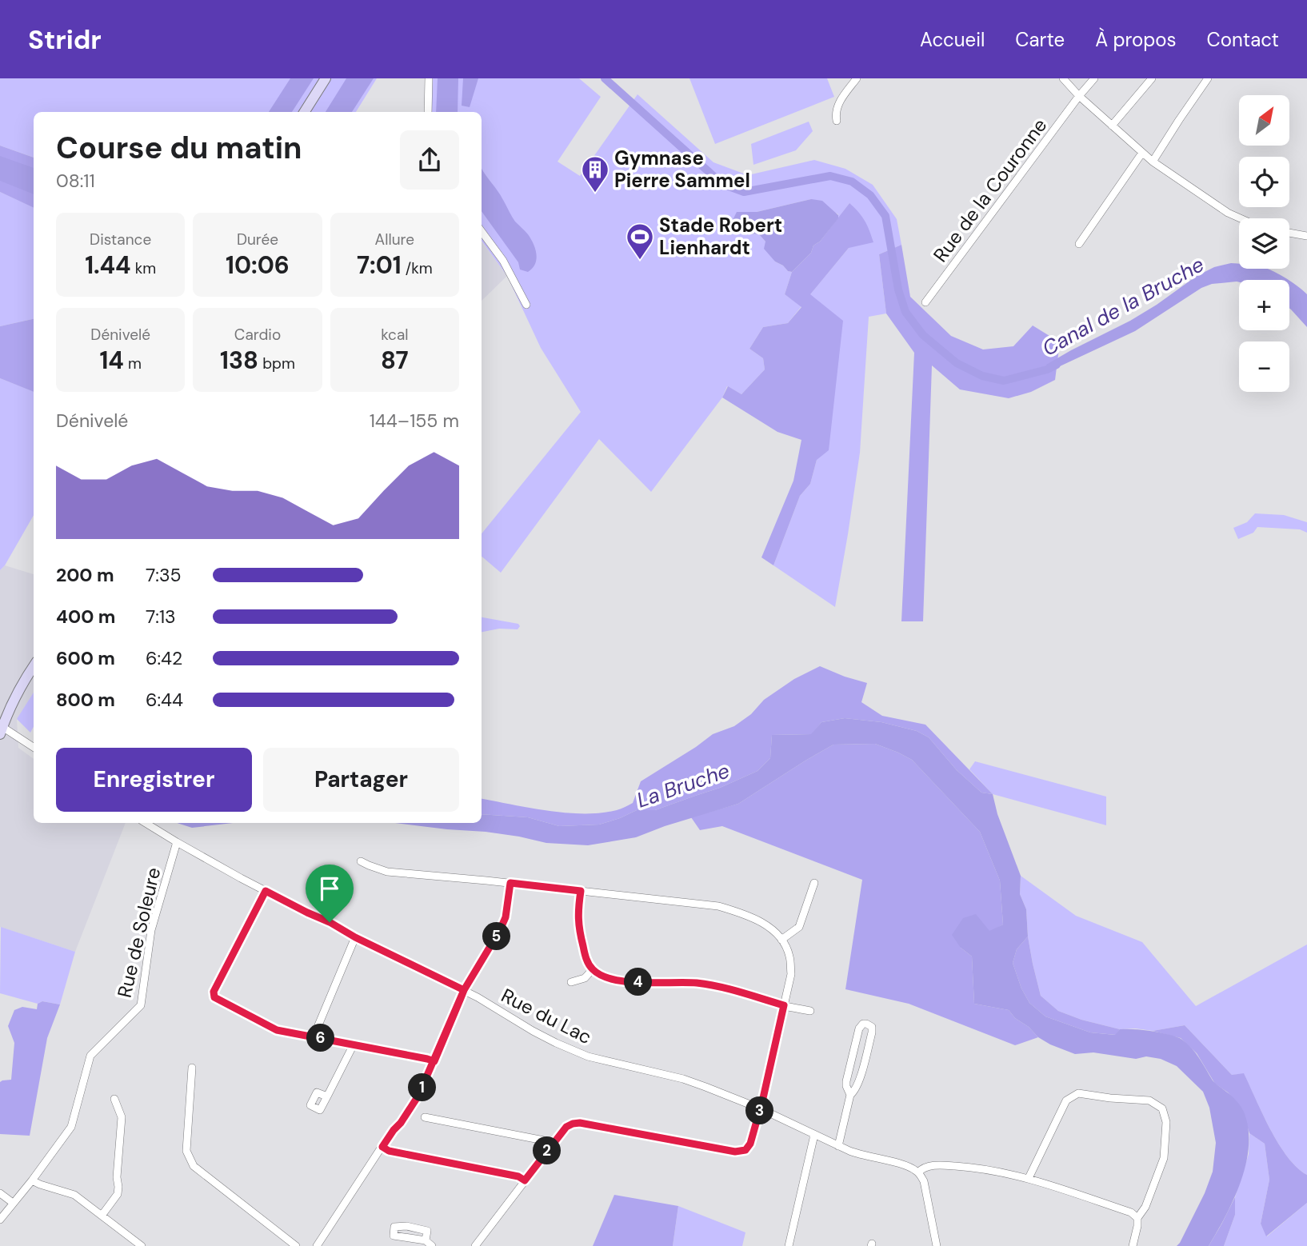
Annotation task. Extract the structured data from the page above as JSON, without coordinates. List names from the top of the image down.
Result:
{
  "streets": {
    "street": ["Rue de la Couronne", "Rue de Soleure", "Rue du Lac"]
  },
  "crossings": [
    ["Rue de Soleure", "Rue du Lac"]
  ],
  "water": ["Canal de la Bruche", "La Bruche"],
  "places": {
    "building": ["Gymnase Pierre Sammel"],
    "sports": ["Stade Robert Lienhardt"]
  },
  "north": "top right",
  "page": {
    "header": "Stridr",
    "nav": [
      "Accueil",
      "Carte",
      "À propos",
      "Contact"
    ],
    "map_buttons": ["+", "−"],
    "heading": ["Course du matin", "08:11"],
    "stats": [
      ["Distance", "1.44 km"],
      ["Durée", "10:06"],
      ["Allure", "7:01 /km"],
      ["Dénivelé", "14 m"],
      ["Cardio", "138 bpm"],
      ["kcal", "87"]
    ],
    "chart": ["Dénivelé", "144–155 m"],
    "list": [
      {
        "name": "200 m",
        "note": "7:35"
      },
      {
        "name": "400 m",
        "note": "7:13"
      },
      {
        "name": "600 m",
        "note": "6:42"
      },
      {
        "name": "800 m",
        "note": "6:44"
      }
    ],
    "buttons": ["Enregistrer", "Partager"],
    "pins": [
      "5",
      "4",
      "6",
      "1",
      "3",
      "2"
    ]
  }
}
